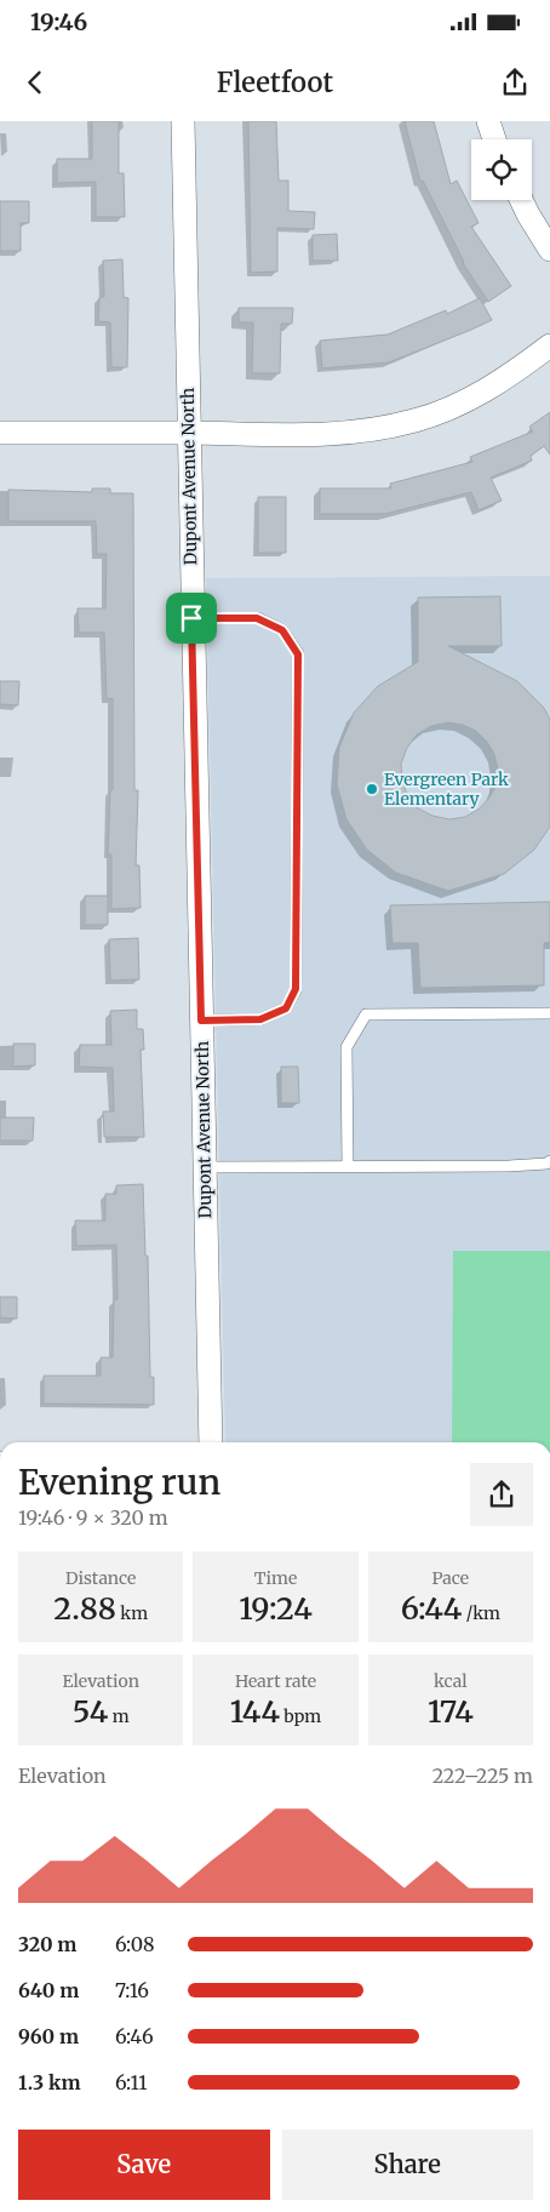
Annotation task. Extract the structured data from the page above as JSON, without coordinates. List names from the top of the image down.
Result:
{
  "streets": {
    "street": ["Dupont Avenue North"]
  },
  "places": ["Evergreen Park Elementary"],
  "page": {
    "status": "19:46",
    "header": "Fleetfoot",
    "heading": ["Evening run", "19:46 · 9 × 320 m"],
    "stats": [
      ["Distance", "2.88 km"],
      ["Time", "19:24"],
      ["Pace", "6:44 /km"],
      ["Elevation", "54 m"],
      ["Heart rate", "144 bpm"],
      ["kcal", "174"]
    ],
    "chart": ["Elevation", "222–225 m"],
    "list": [
      {
        "name": "320 m",
        "note": "6:08"
      },
      {
        "name": "640 m",
        "note": "7:16"
      },
      {
        "name": "960 m",
        "note": "6:46"
      },
      {
        "name": "1.3 km",
        "note": "6:11"
      }
    ],
    "buttons": ["Save", "Share"]
  }
}
